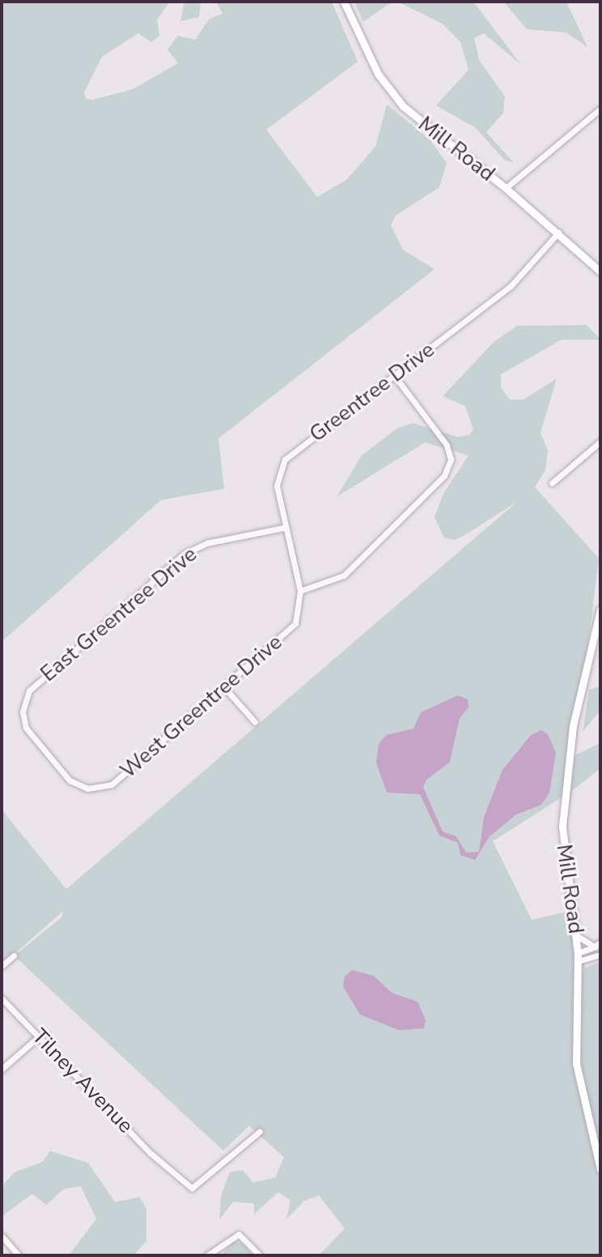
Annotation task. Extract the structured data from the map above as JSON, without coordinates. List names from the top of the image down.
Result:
{
  "streets": {
    "main road": ["Mill Road"],
    "street": [
      "Greentree Drive",
      "East Greentree Drive",
      "West Greentree Drive",
      "Tilney Avenue"
    ]
  },
  "crossings": [
    ["Mill Road", "Greentree Drive"],
    ["Greentree Drive", "East Greentree Drive"],
    ["Greentree Drive", "West Greentree Drive"],
    ["East Greentree Drive", "West Greentree Drive"]
  ]
}
